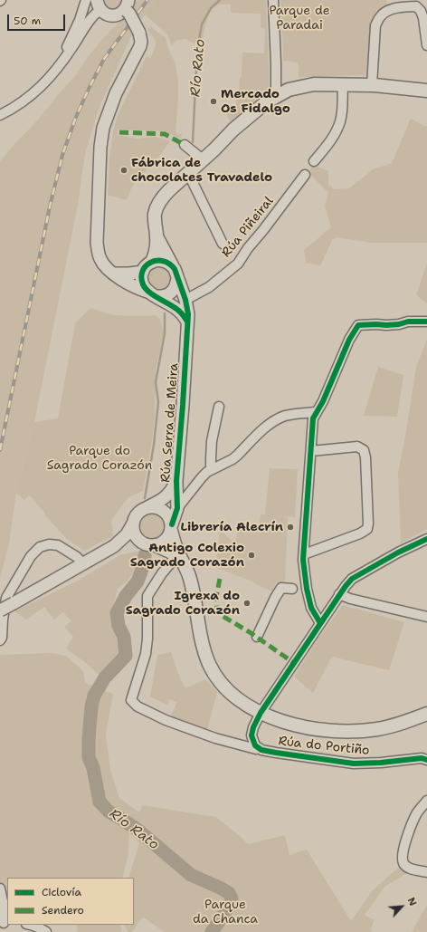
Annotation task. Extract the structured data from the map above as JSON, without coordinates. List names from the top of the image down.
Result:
{
  "streets": {
    "main road": ["Rúa Serra de Meira"],
    "street": ["Rúa Piñeiral", "Rúa do Portiño"]
  },
  "crossings": [
    ["Rúa Piñeiral", "Rúa Serra de Meira"]
  ],
  "water": ["Río Rato"],
  "parks": ["Parque de Paradai", "Parque do Sagrado Corazón", "Parque da Chanca"],
  "places": [
    "Mercado Os Fidalgo",
    "Fábrica de chocolates Travadelo",
    "Librería Alecrín",
    "Antigo Colexio Sagrado Corazón",
    "Igrexa do Sagrado Corazón"
  ],
  "legend": ["Ciclovía", "Sendero"],
  "scale_bar": "50 m",
  "north": "top right"
}
